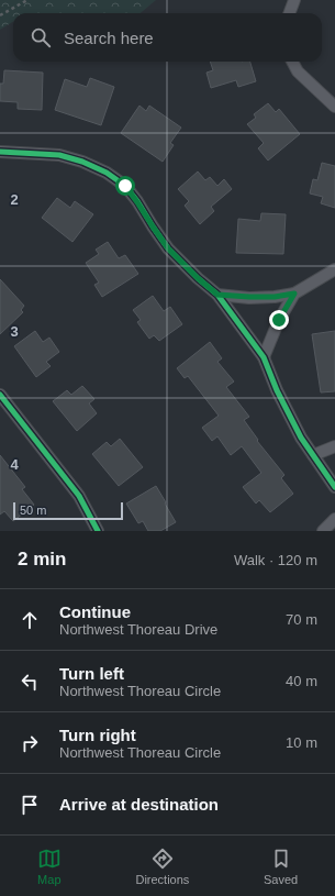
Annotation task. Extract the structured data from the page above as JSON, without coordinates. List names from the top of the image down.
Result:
{
  "scale_bar": "50 m",
  "page": {
    "search": "Search here",
    "scale": "50 m",
    "heading": ["2 min", "Walk · 120 m"],
    "list": [
      ["Continue", "Northwest Thoreau Drive", "70 m"],
      ["Turn left", "Northwest Thoreau Circle", "40 m"],
      ["Turn right", "Northwest Thoreau Circle", "10 m"],
      "Arrive at destination"
    ],
    "nav": ["Map", "Directions", "Saved"]
  },
  "grid": {
    "rows": ["2", "3", "4"]
  }
}
